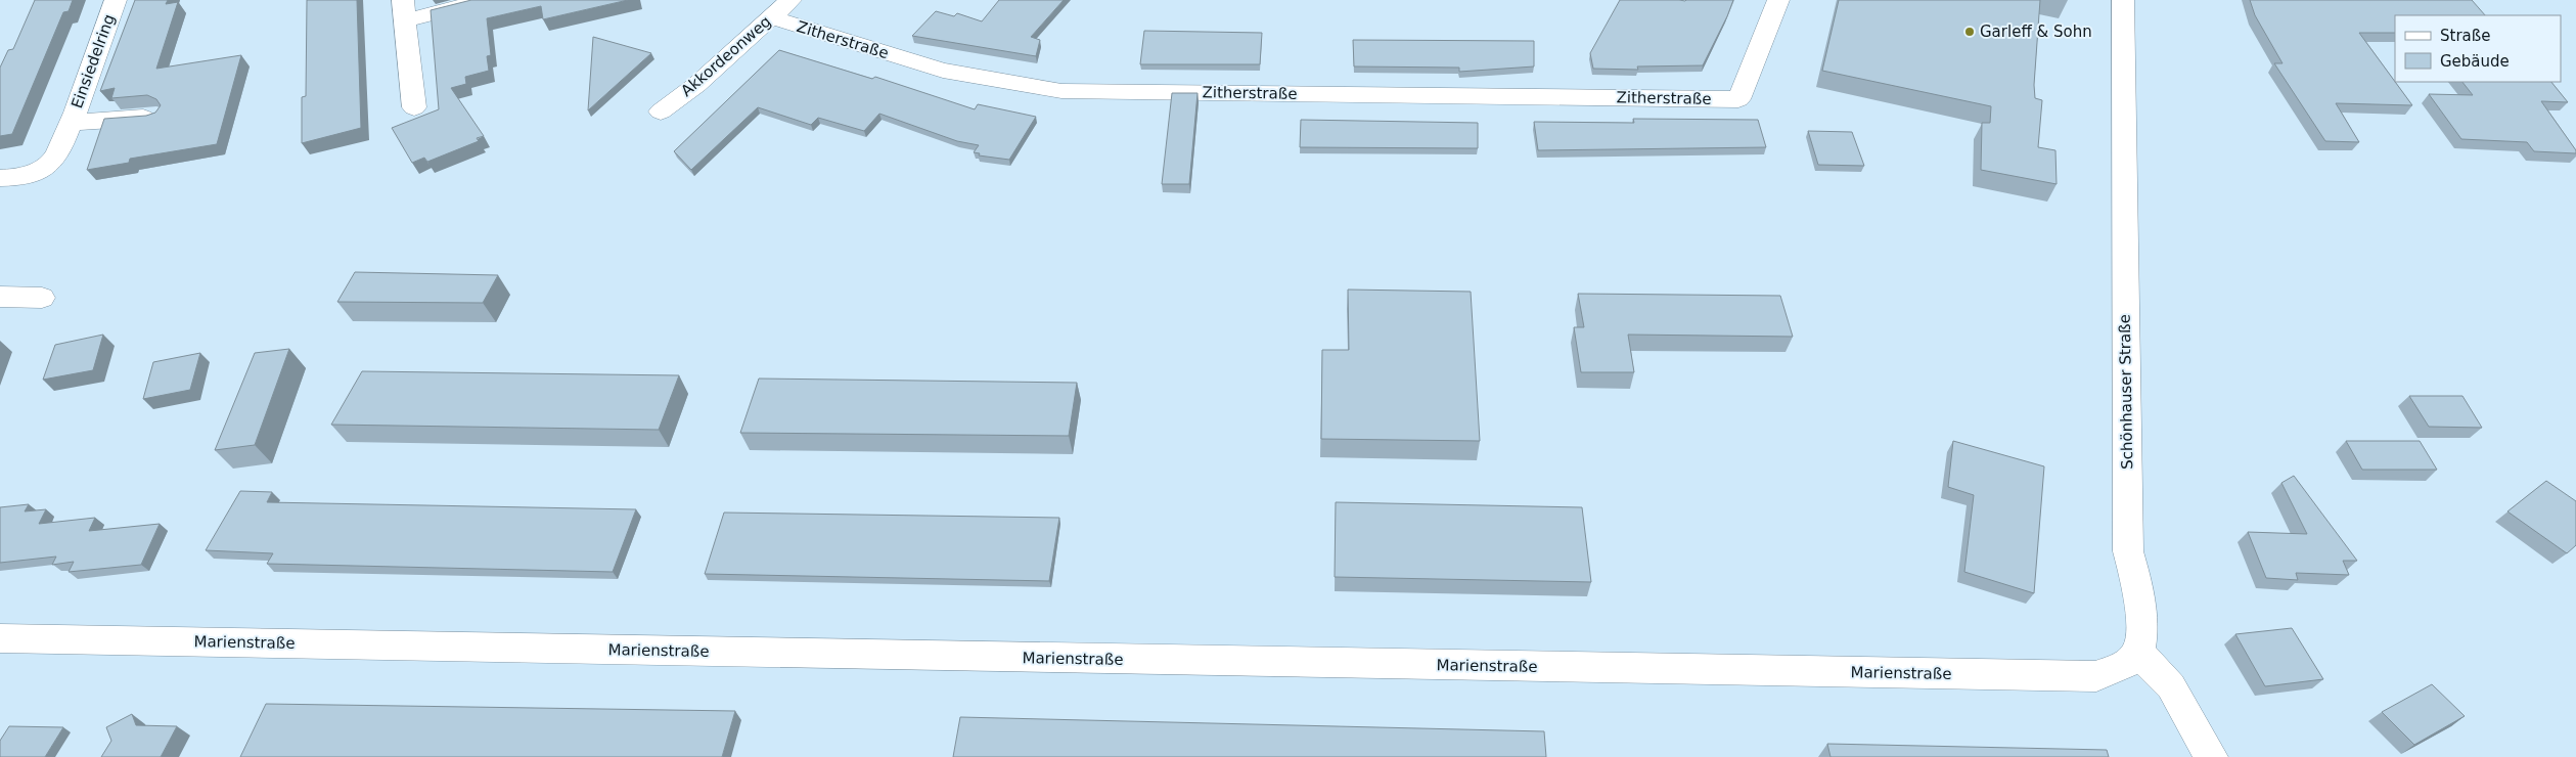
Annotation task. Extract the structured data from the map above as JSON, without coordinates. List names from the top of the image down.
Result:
{
  "streets": {
    "street": [
      "Zitherstraße",
      "Akkordeonweg",
      "Einsiedelring",
      "Schönhauser Straße",
      "Marienstraße"
    ]
  },
  "crossings": [
    ["Zitherstraße", "Akkordeonweg"],
    ["Schönhauser Straße", "Marienstraße"]
  ],
  "places": ["Garleff & Sohn"],
  "legend": ["Straße", "Gebäude"]
}
